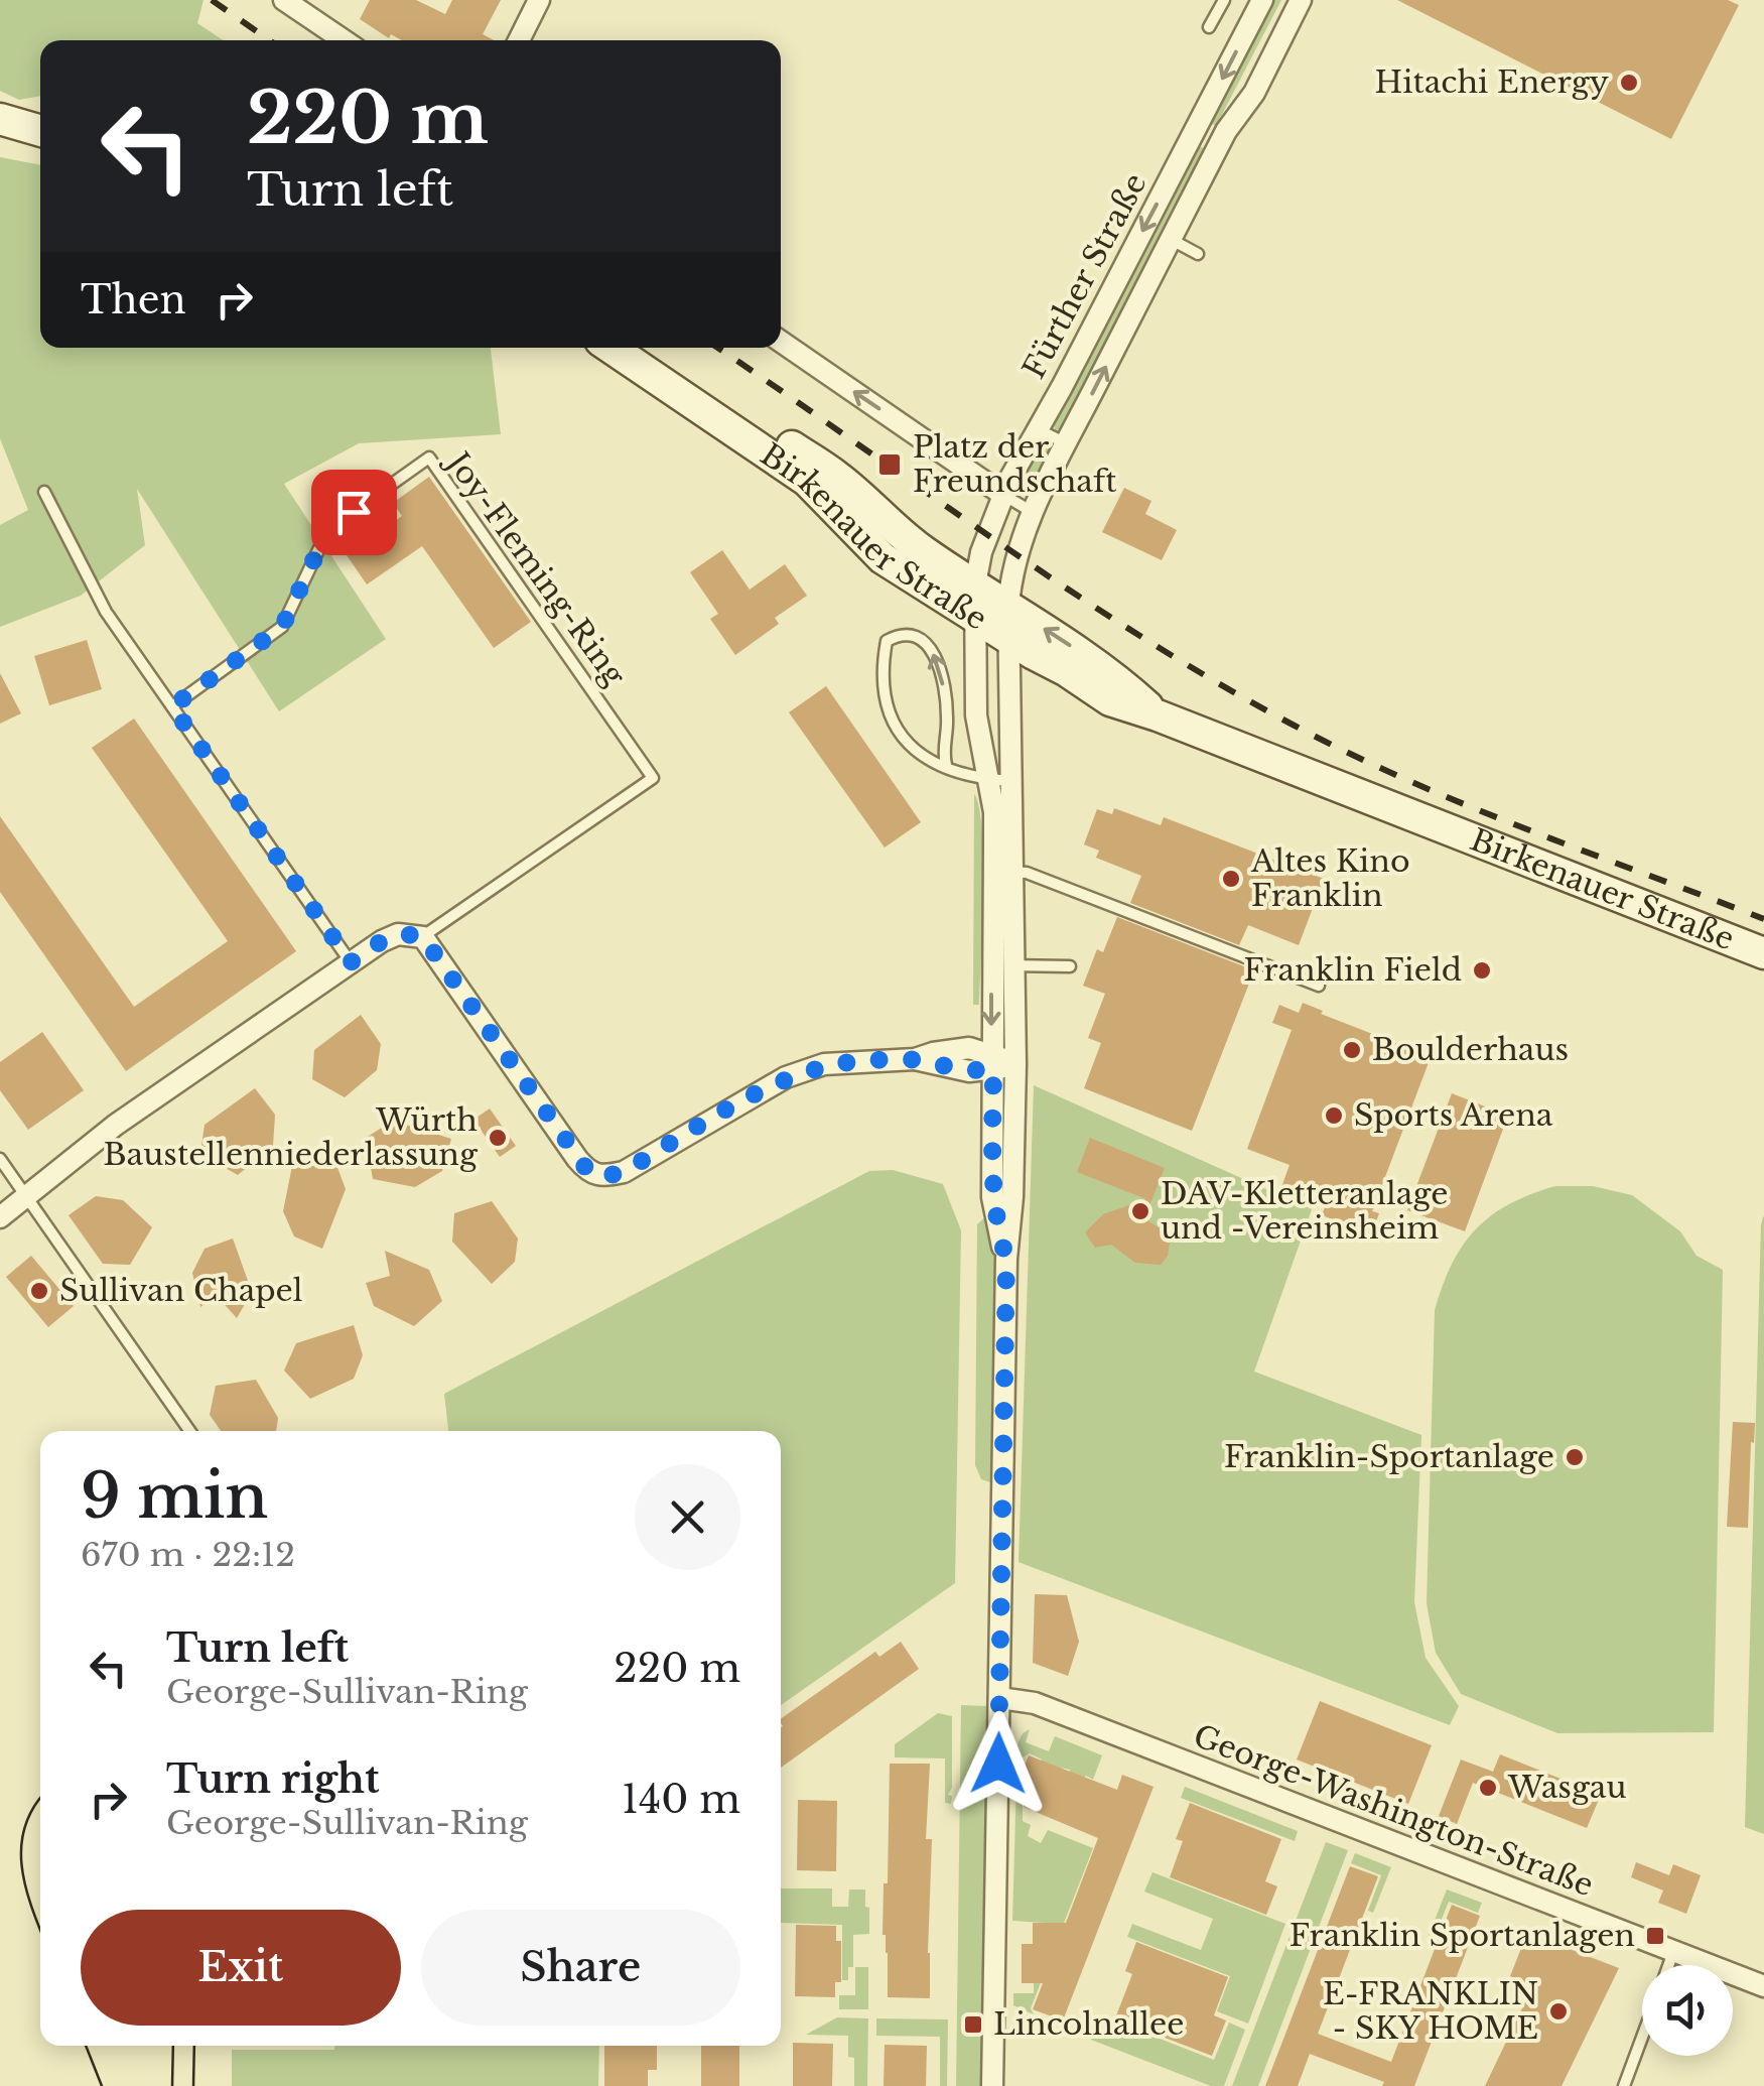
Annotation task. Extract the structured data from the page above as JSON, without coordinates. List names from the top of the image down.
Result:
{
  "streets": {
    "street": ["Fürther Straße", "Birkenauer Straße", "George-Washington-Straße"],
    "lane": ["Joy-Fleming-Ring"]
  },
  "crossings": [
    ["Fürther Straße", "Birkenauer Straße"]
  ],
  "places": {
    "other": [
      "Hitachi Energy",
      "Altes Kino Franklin",
      "Franklin Field",
      "Boulderhaus",
      "Sports Arena",
      "Würth Baustellenniederlassung",
      "DAV-Kletteranlage und -Vereinsheim",
      "Sullivan Chapel",
      "Franklin-Sportanlage",
      "Wasgau",
      "E-FRANKLIN - SKY HOME"
    ],
    "transit": ["Platz der Freundschaft", "Franklin Sportanlagen", "Lincolnallee"]
  },
  "page": {
    "turn": ["220 m", "Turn left"],
    "then": "Then",
    "heading": ["9 min", "670 m · 22:12"],
    "list": [
      {
        "name": "Turn left",
        "note": "George-Sullivan-Ring",
        "value": "220 m"
      },
      {
        "name": "Turn right",
        "note": "George-Sullivan-Ring",
        "value": "140 m"
      }
    ],
    "buttons": ["Exit", "Share"]
  }
}
